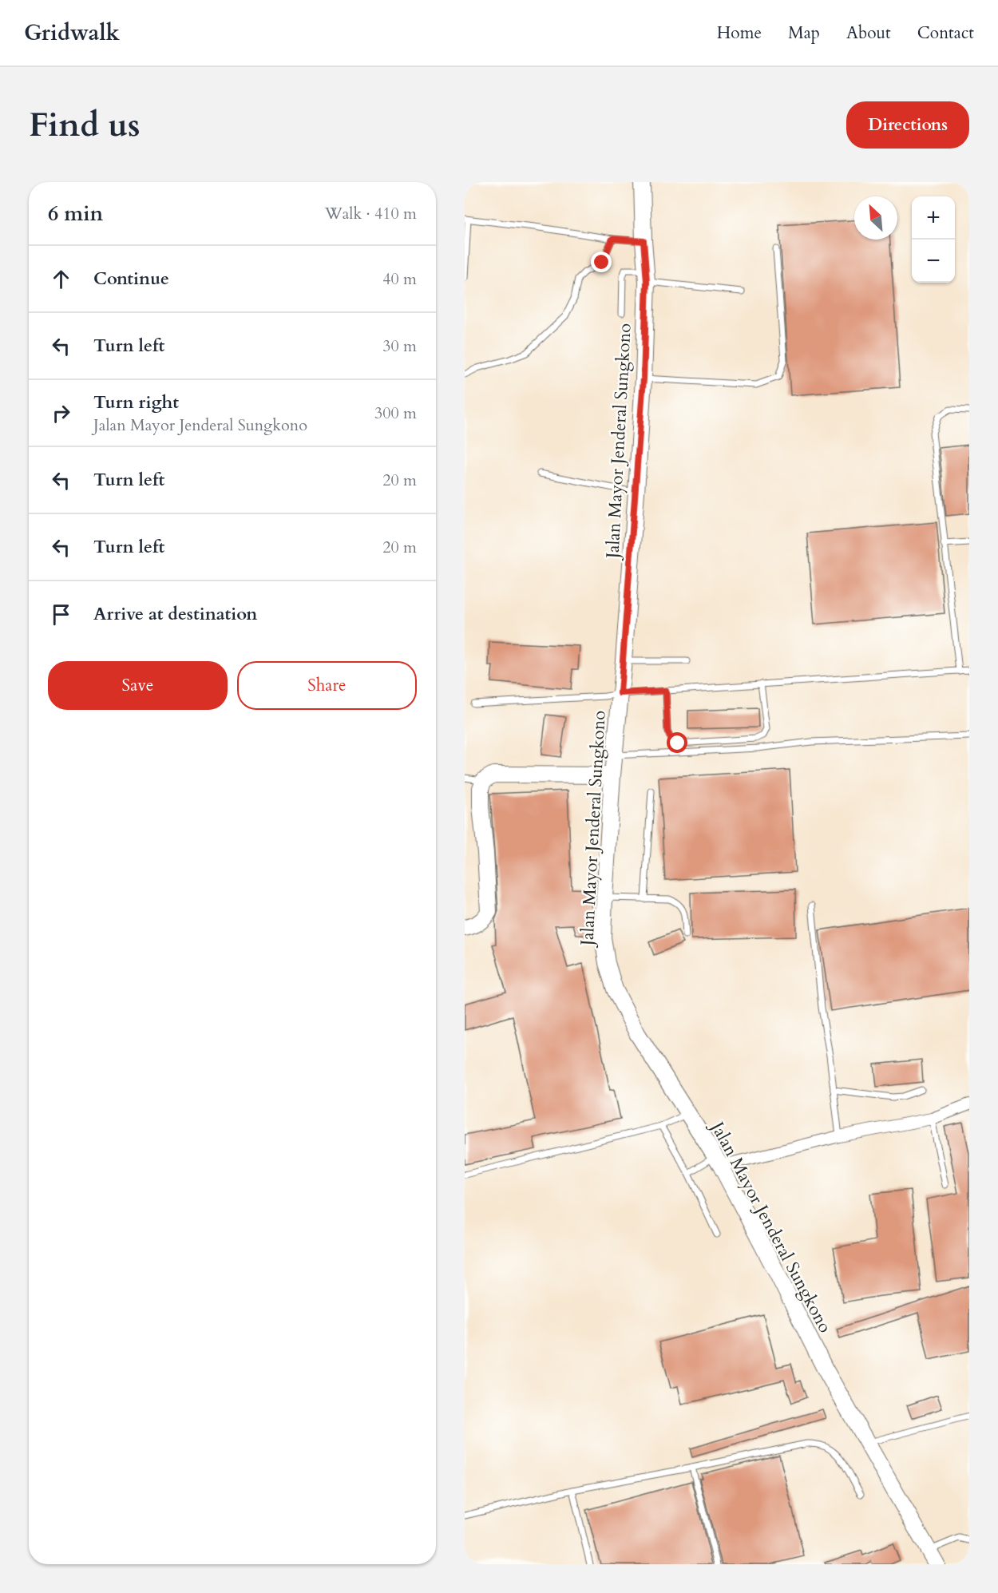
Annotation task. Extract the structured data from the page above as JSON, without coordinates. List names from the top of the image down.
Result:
{
  "streets": {
    "main road": ["Jalan Mayor Jenderal Sungkono"]
  },
  "north": "top left",
  "page": {
    "header": "Gridwalk",
    "nav": [
      "Home",
      "Map",
      "About",
      "Contact"
    ],
    "buttons": [
      "Directions",
      ["Save", "Share"]
    ],
    "title": "Find us",
    "heading": ["6 min", "Walk · 410 m"],
    "map_buttons": ["+", "−"],
    "list": [
      ["Continue", "40 m"],
      ["Turn left", "30 m"],
      ["Turn right", "Jalan Mayor Jenderal Sungkono", "300 m"],
      ["Turn left", "20 m"],
      ["Turn left", "20 m"],
      "Arrive at destination"
    ]
  }
}
